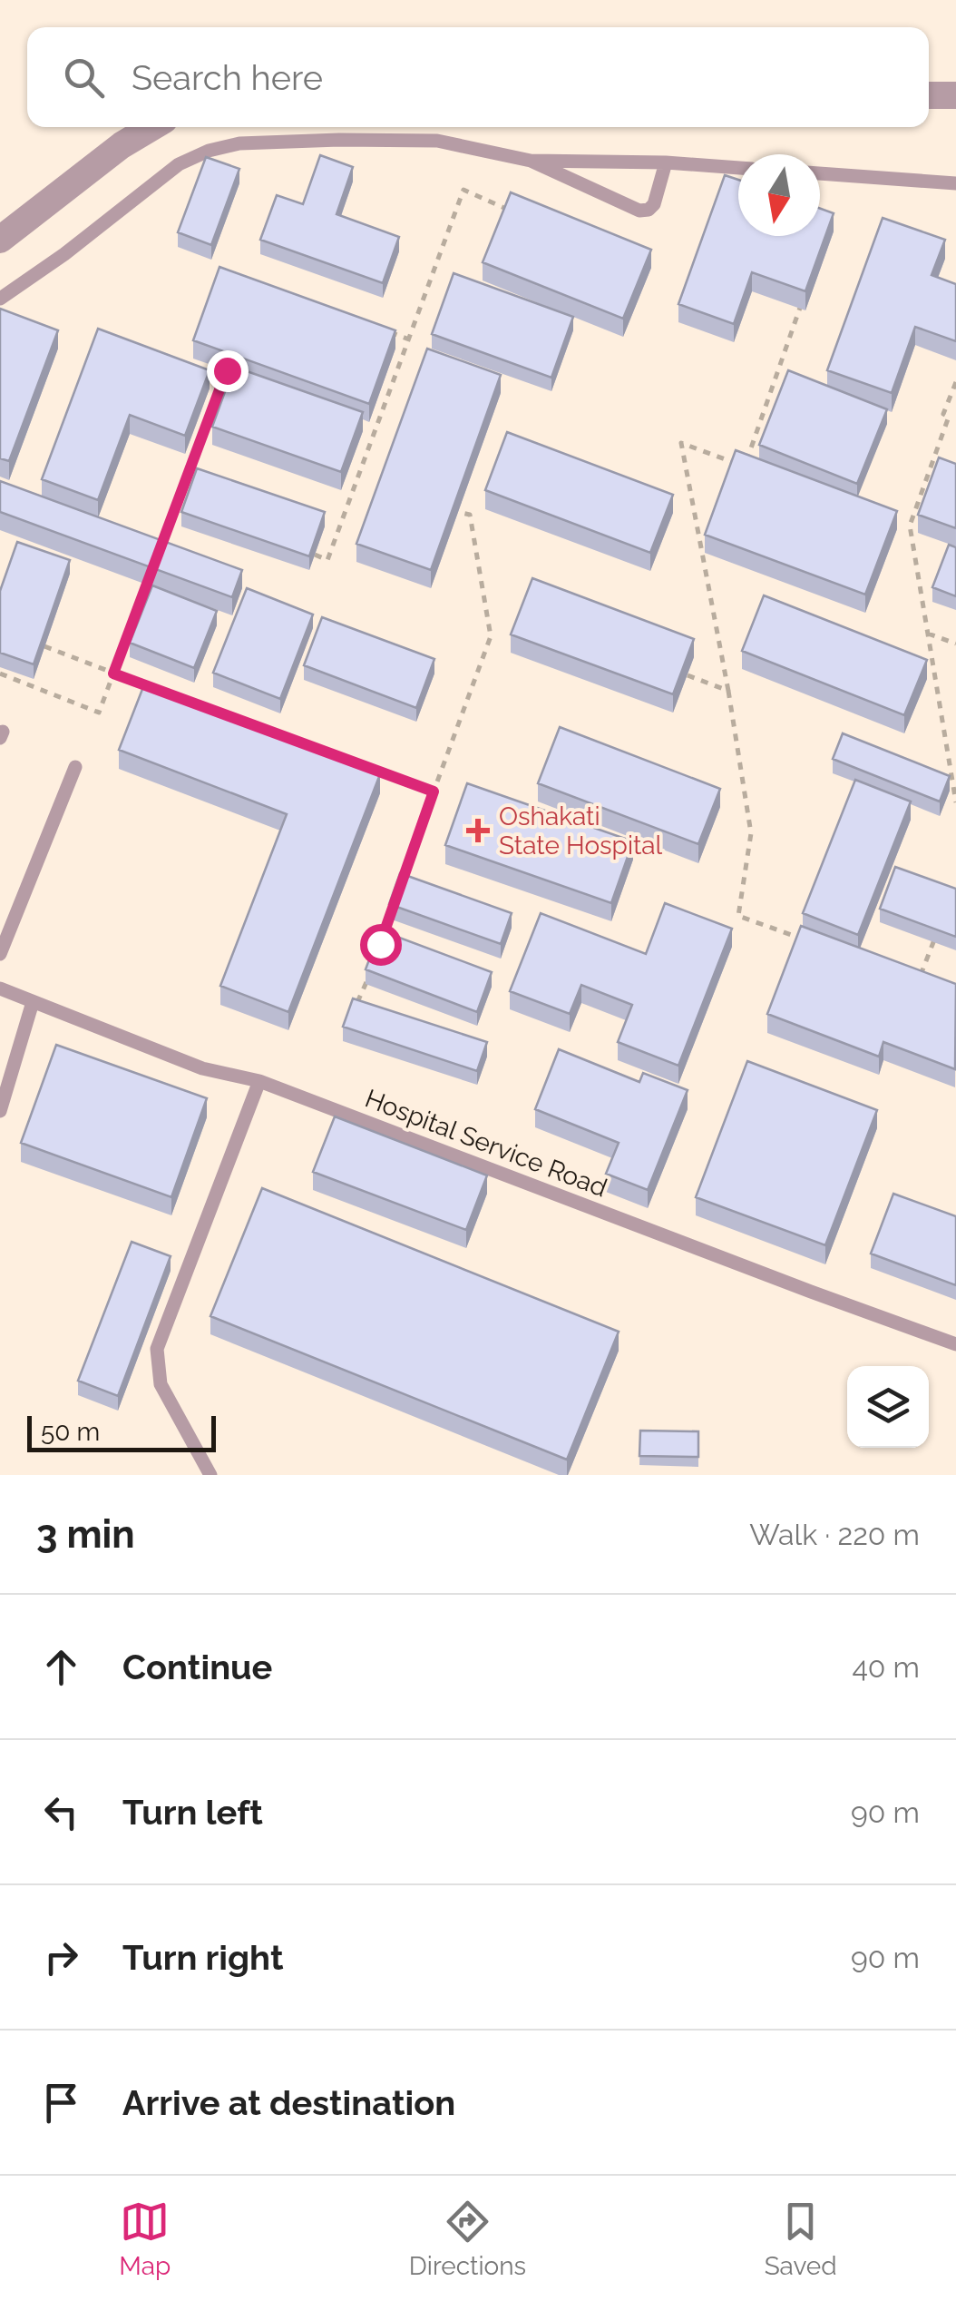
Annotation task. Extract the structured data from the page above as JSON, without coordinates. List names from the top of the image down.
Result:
{
  "streets": {
    "lane": ["Hospital Service Road"]
  },
  "places": {
    "health": ["Oshakati State Hospital"]
  },
  "scale_bar": "50 m",
  "north": "bottom",
  "page": {
    "search": "Search here",
    "scale": "50 m",
    "heading": ["3 min", "Walk · 220 m"],
    "list": [
      ["Continue", "40 m"],
      ["Turn left", "90 m"],
      ["Turn right", "90 m"],
      "Arrive at destination"
    ],
    "nav": ["Map", "Directions", "Saved"]
  }
}
